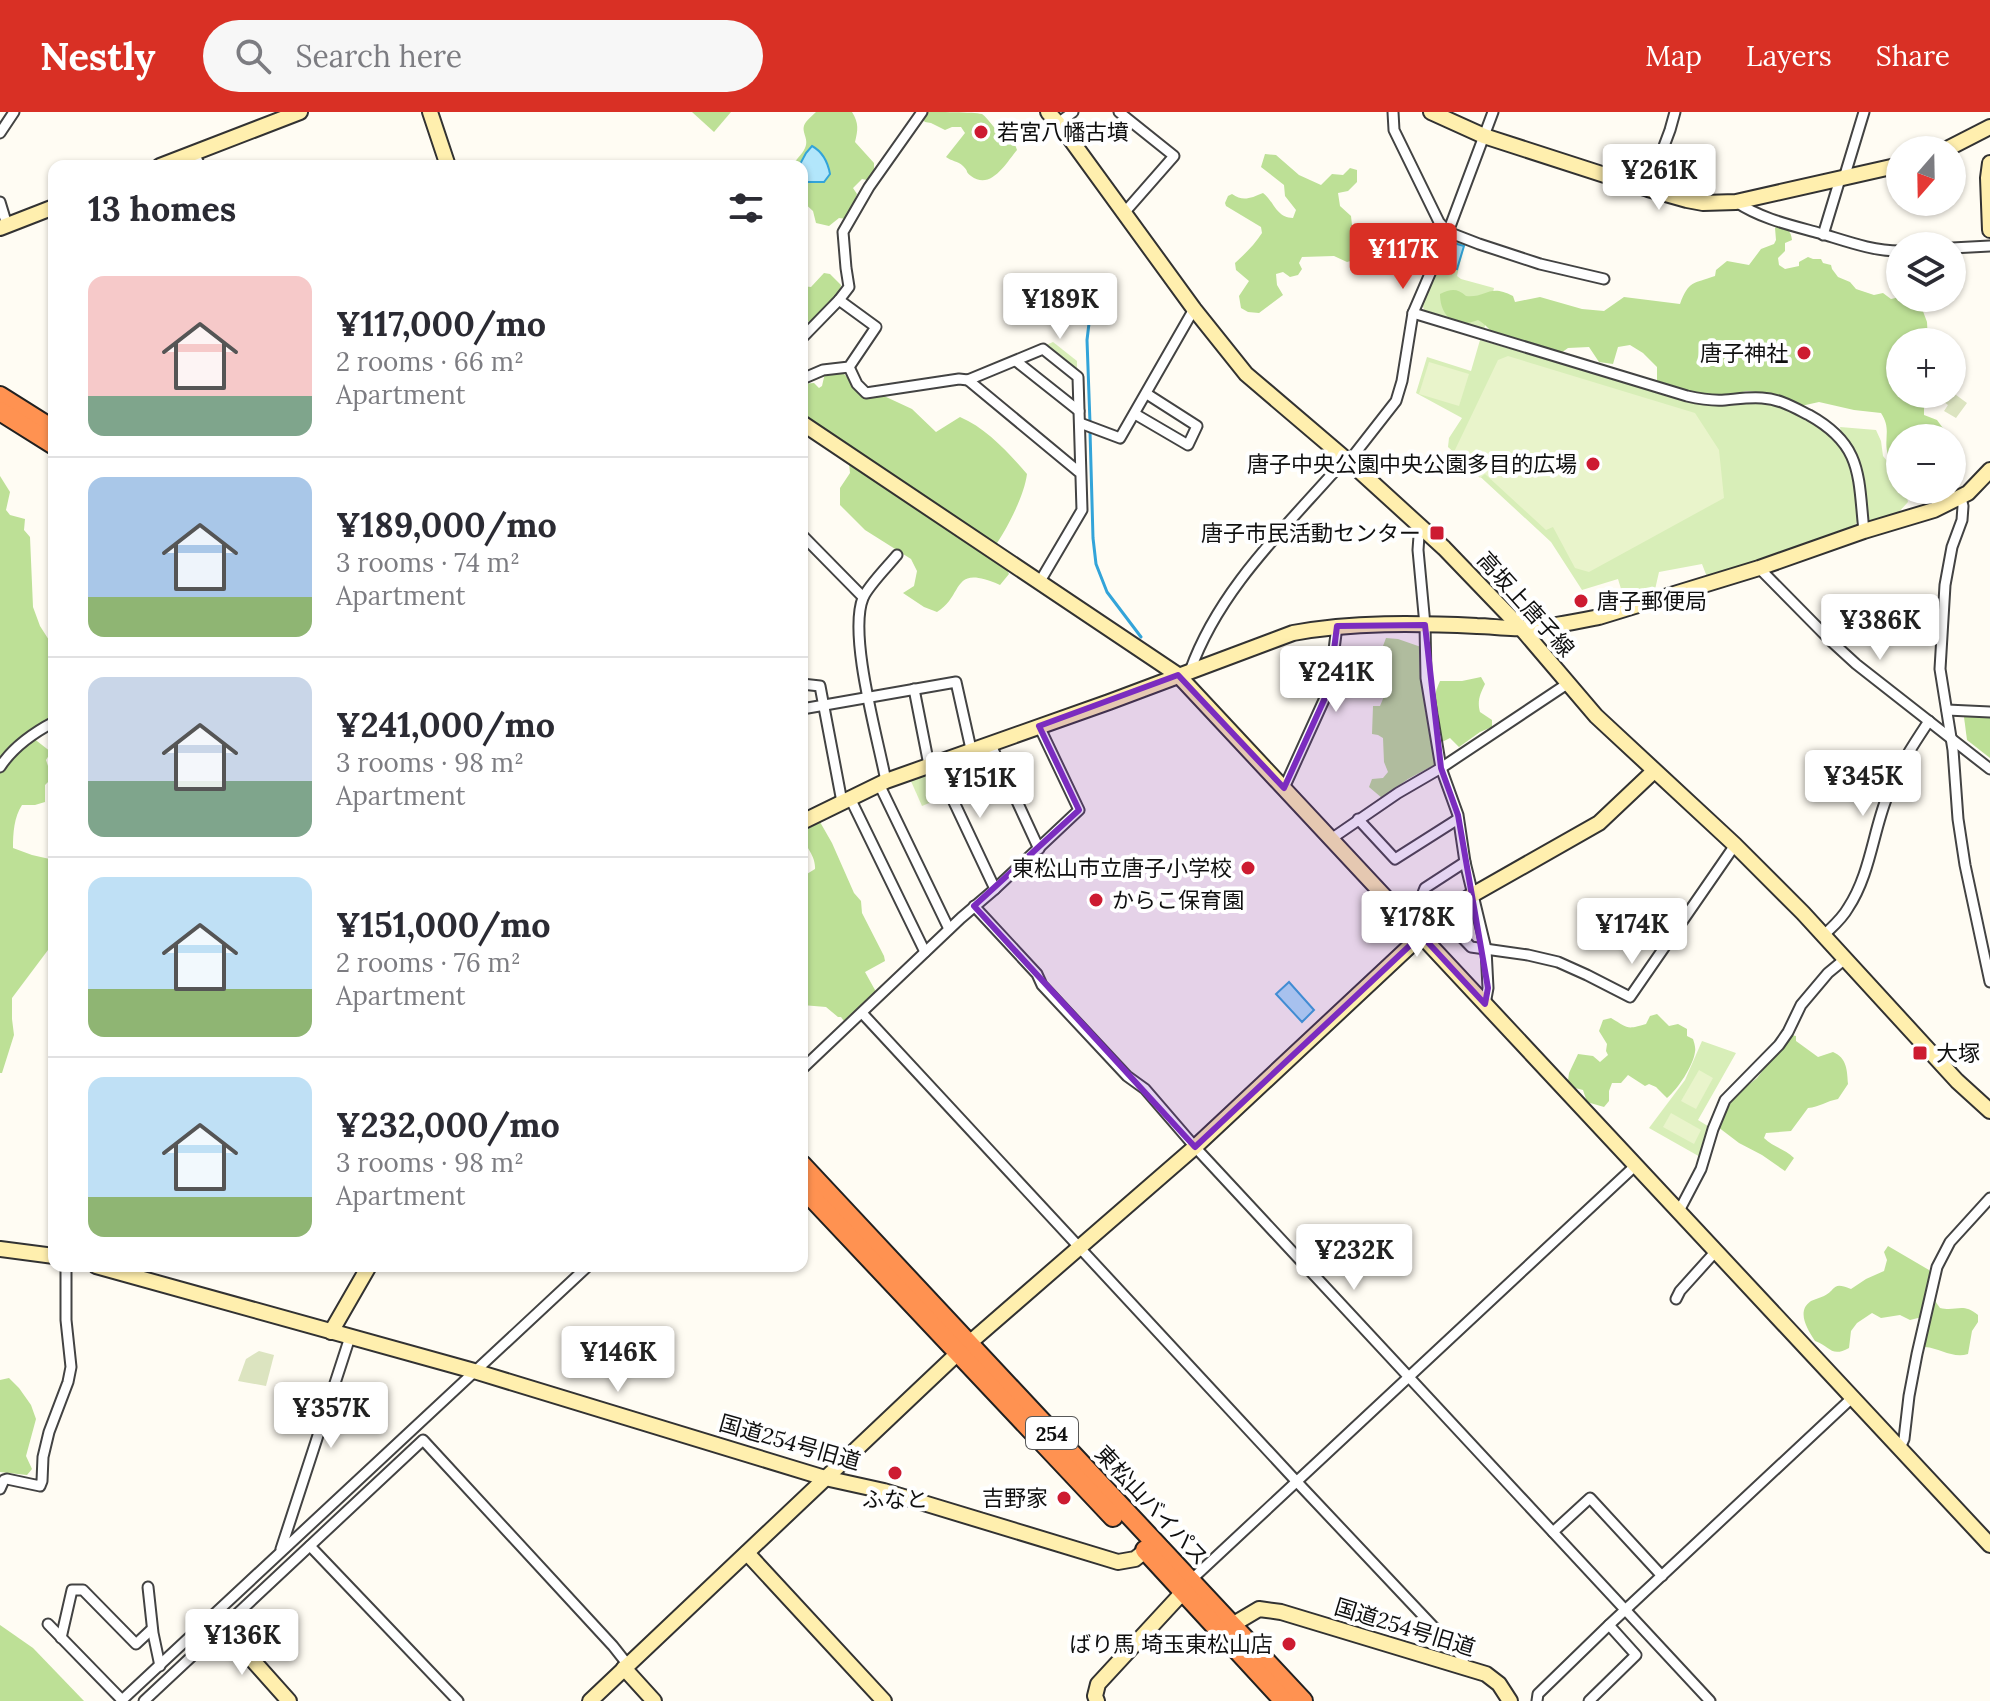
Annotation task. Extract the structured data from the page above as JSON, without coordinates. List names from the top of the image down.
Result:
{
  "streets": {
    "highway": ["254", "東松山バイパス"],
    "street": ["高坂上唐子線", "国道254号旧道"]
  },
  "crossings": [
    ["国道254号旧道", "東松山バイパス"]
  ],
  "places": {
    "other": [
      "若宮八幡古墳",
      "唐子神社",
      "唐子中央公園中央公園多目的広場",
      "唐子郵便局",
      "東松山市立唐子小学校",
      "からこ保育園",
      "ふなと",
      "吉野家",
      "ばり馬 埼玉東松山店"
    ],
    "transit": ["唐子市民活動センター", "大塚"]
  },
  "north": "bottom",
  "page": {
    "header": "Nestly",
    "search": "Search here",
    "nav": ["Map", "Layers", "Share"],
    "map_buttons": ["+", "−"],
    "price": [
      "¥261K",
      "¥117K",
      "¥189K",
      "¥386K",
      "¥241K",
      "¥345K",
      "¥151K",
      "¥178K",
      "¥174K",
      "¥232K",
      "¥146K",
      "¥357K",
      "¥136K"
    ],
    "heading": "13 homes",
    "list": [
      {
        "name": "¥117,000/mo",
        "note": "2 rooms · 66 m² · Apartment"
      },
      {
        "name": "¥189,000/mo",
        "note": "3 rooms · 74 m² · Apartment"
      },
      {
        "name": "¥241,000/mo",
        "note": "3 rooms · 98 m² · Apartment"
      },
      {
        "name": "¥151,000/mo",
        "note": "2 rooms · 76 m² · Apartment"
      },
      {
        "name": "¥232,000/mo",
        "note": "3 rooms · 98 m² · Apartment"
      }
    ]
  }
}
